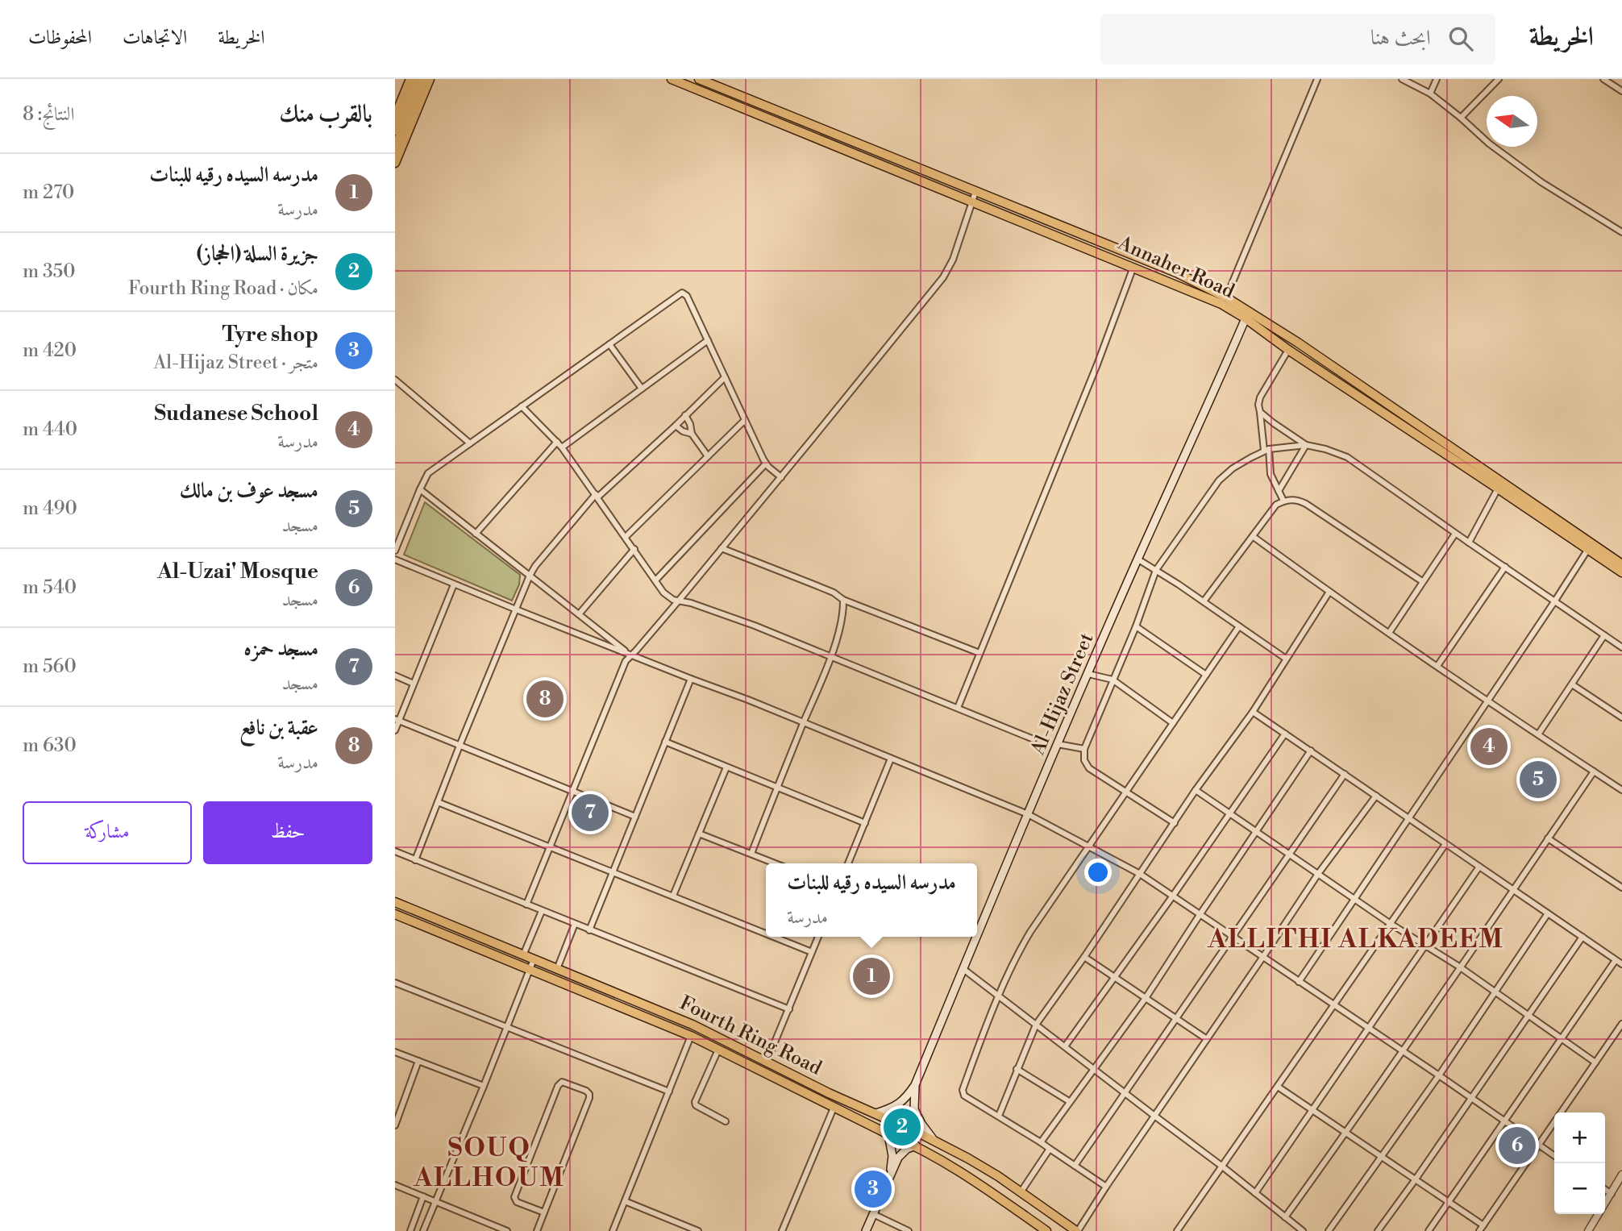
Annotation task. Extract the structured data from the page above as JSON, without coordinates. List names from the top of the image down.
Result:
{
  "streets": {
    "main road": ["Annaher Road", "Al-Hijaz Street", "Fourth Ring Road"]
  },
  "crossings": [
    ["Annaher Road", "Al-Hijaz Street"],
    ["Al-Hijaz Street", "Fourth Ring Road"]
  ],
  "districts": ["ALLITHI ALKADEEM", "SOUQ ALLHOUM"],
  "north": "left",
  "page": {
    "header": "الخريطة",
    "search": "ابحث هنا",
    "nav": ["الخريطة", "الاتجاهات", "المحفوظات"],
    "heading": ["بالقرب منك", "النتائج: 8"],
    "list": [
      {
        "mark": "1",
        "name": "مدرسه السيده رقيه للبنات",
        "note": "مدرسة",
        "value": "270 m"
      },
      {
        "mark": "2",
        "name": "جزيرة السلة (الحجاز)",
        "note": "مكان · Fourth Ring Road",
        "value": "350 m"
      },
      {
        "mark": "3",
        "name": "Tyre shop",
        "note": "متجر · Al-Hijaz Street",
        "value": "420 m"
      },
      {
        "mark": "4",
        "name": "Sudanese School",
        "note": "مدرسة",
        "value": "440 m"
      },
      {
        "mark": "5",
        "name": "مسجد عوف بن مالك",
        "note": "مسجد",
        "value": "490 m"
      },
      {
        "mark": "6",
        "name": "Al-Uzai' Mosque",
        "note": "مسجد",
        "value": "540 m"
      },
      {
        "mark": "7",
        "name": "مسجد حمزه",
        "note": "مسجد",
        "value": "560 m"
      },
      {
        "mark": "8",
        "name": "عقبة بن نافع",
        "note": "مدرسة",
        "value": "630 m"
      }
    ],
    "pins": [
      "8",
      "4",
      "5",
      "7",
      "1",
      "2",
      "6",
      "3"
    ],
    "buttons": ["حفظ", "مشاركة"],
    "popup": ["مدرسه السيده رقيه للبنات", "مدرسة"],
    "map_buttons": ["+", "−"]
  }
}
